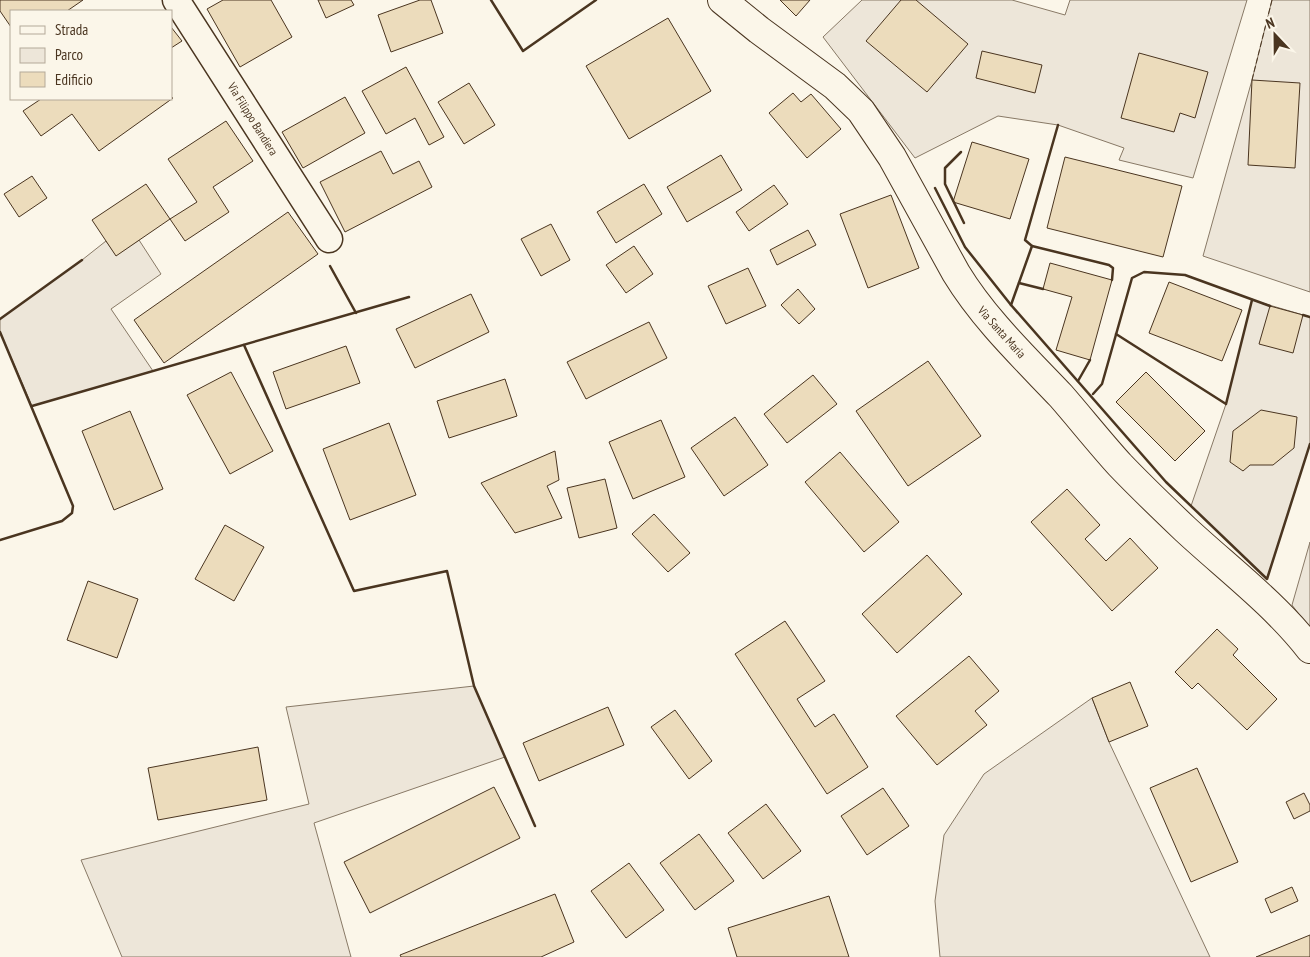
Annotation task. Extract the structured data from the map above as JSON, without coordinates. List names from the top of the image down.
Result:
{
  "streets": {
    "street": ["Via Filippo Bandiera", "Via Santa Maria"]
  },
  "legend": ["Strada", "Parco", "Edificio"],
  "north": "top"
}
